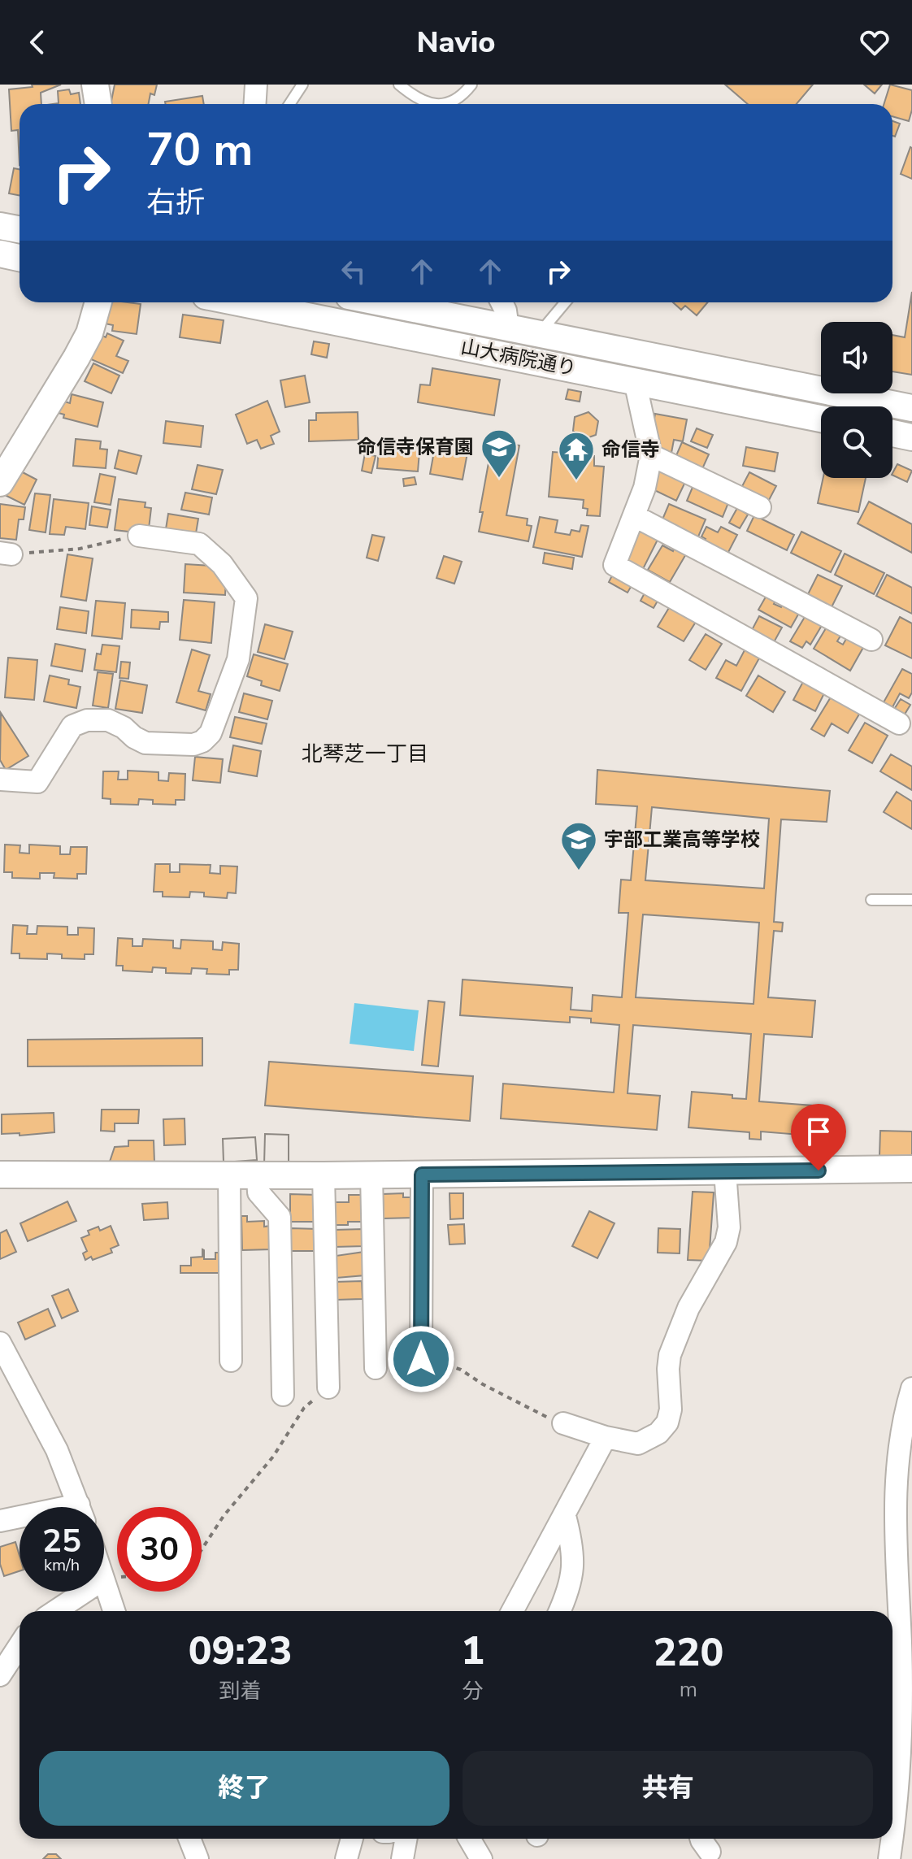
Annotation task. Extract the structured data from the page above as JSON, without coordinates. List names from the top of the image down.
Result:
{
  "streets": {
    "street": ["山大病院通り"]
  },
  "districts": ["北琴芝一丁目"],
  "places": {
    "school or university": ["命信寺保育園", "宇部工業高等学校"],
    "temple": ["命信寺"]
  },
  "page": {
    "header": "Navio",
    "turn": ["70 m", "右折"],
    "speed": "25 km/h",
    "limit": "30",
    "eta": [
      "09:23",
      "到着",
      "1",
      "分",
      "220",
      "m"
    ],
    "buttons": ["終了", "共有"]
  }
}
